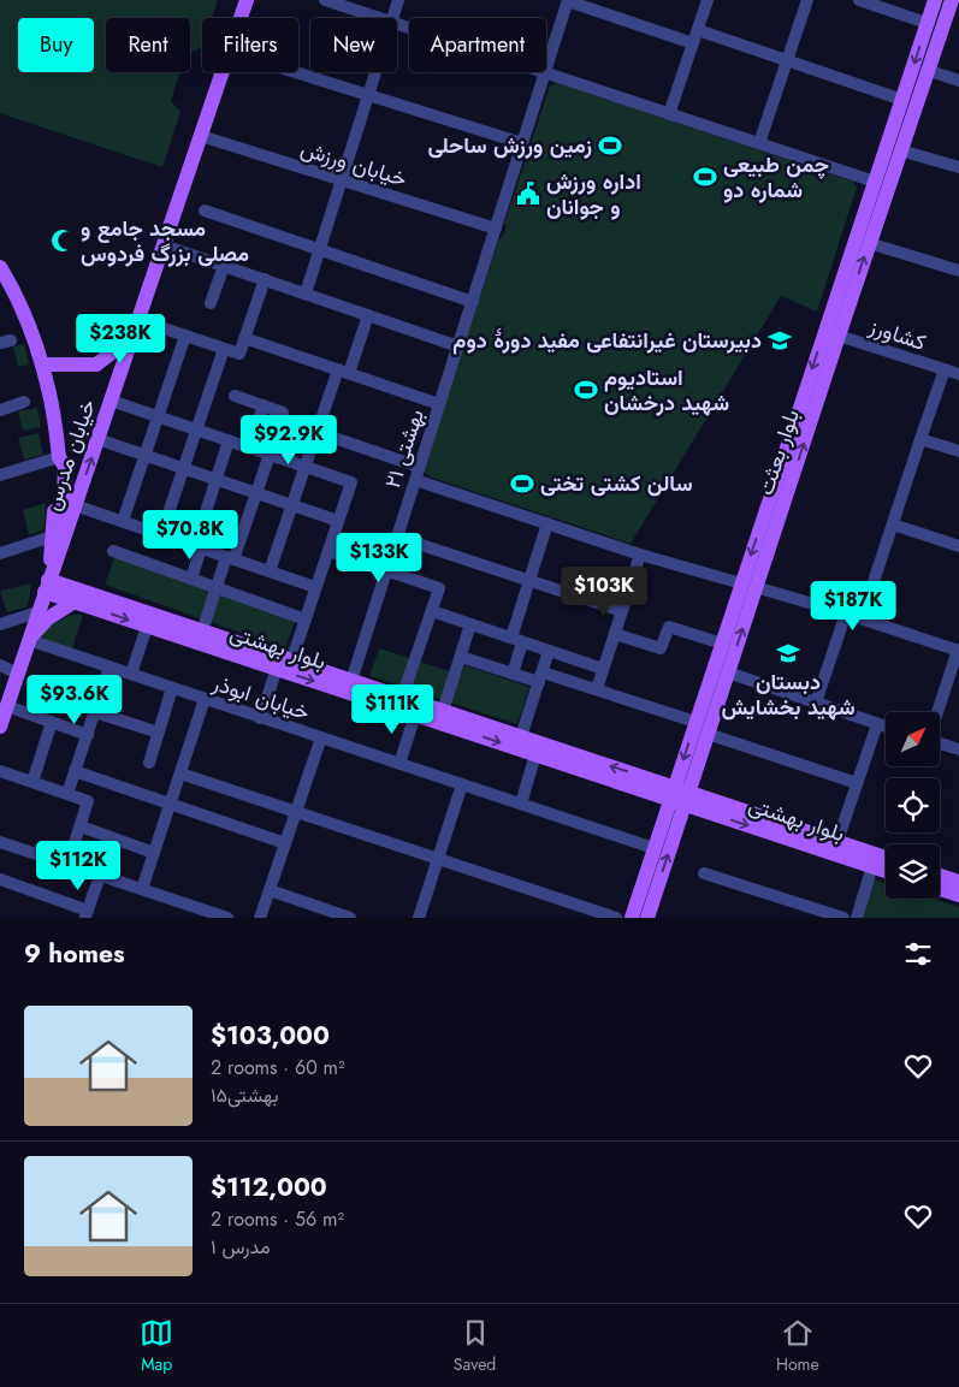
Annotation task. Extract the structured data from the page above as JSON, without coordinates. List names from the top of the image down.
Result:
{
  "streets": {
    "main road": ["بلوار بعثت", "خیابان مدرس", "بلوار بهشتی"],
    "street": [
      "خیابان ورزش",
      "کشاورز",
      "بهشتی ۲۱",
      "خیابان ابوذر"
    ]
  },
  "crossings": [
    ["خیابان ورزش", "بهشتی ۲۱"],
    ["خیابان ورزش", "خیابان مدرس"],
    ["کشاورز", "بلوار بعثت"],
    ["بهشتی ۲۱", "بلوار بهشتی"],
    ["بلوار بعثت", "بلوار بهشتی"],
    ["بلوار بعثت", "خیابان ابوذر"],
    ["خیابان مدرس", "بلوار بهشتی"],
    ["خیابان مدرس", "خیابان ابوذر"]
  ],
  "places": {
    "sports": [
      "زمین ورزش ساحلی",
      "چمن طبیعی شماره دو",
      "استادیوم شهید درخشان",
      "سالن کشتی تختی"
    ],
    "public building": ["اداره ورزش و جوانان"],
    "mosque": ["مسجد جامع و مصلی بزرگ فردوس"],
    "school or university": ["دبیرستان غیرانتفاعی مفید دورهٔ دوم", "دبستان شهید بخشایش"]
  },
  "north": "top right",
  "page": {
    "chip": [
      "Buy",
      "Rent",
      "Filters",
      "New",
      "Apartment"
    ],
    "price": [
      "$238K",
      "$92.9K",
      "$70.8K",
      "$133K",
      "$103K",
      "$187K",
      "$93.6K",
      "$111K",
      "$112K"
    ],
    "heading": "9 homes",
    "list": [
      {
        "name": "$103,000",
        "note": "2 rooms · 60 m² · بهشتی۱۵"
      },
      {
        "name": "$112,000",
        "note": "2 rooms · 56 m² · مدرس ۱"
      }
    ],
    "tabs": ["Map", "Saved", "Home"]
  }
}
